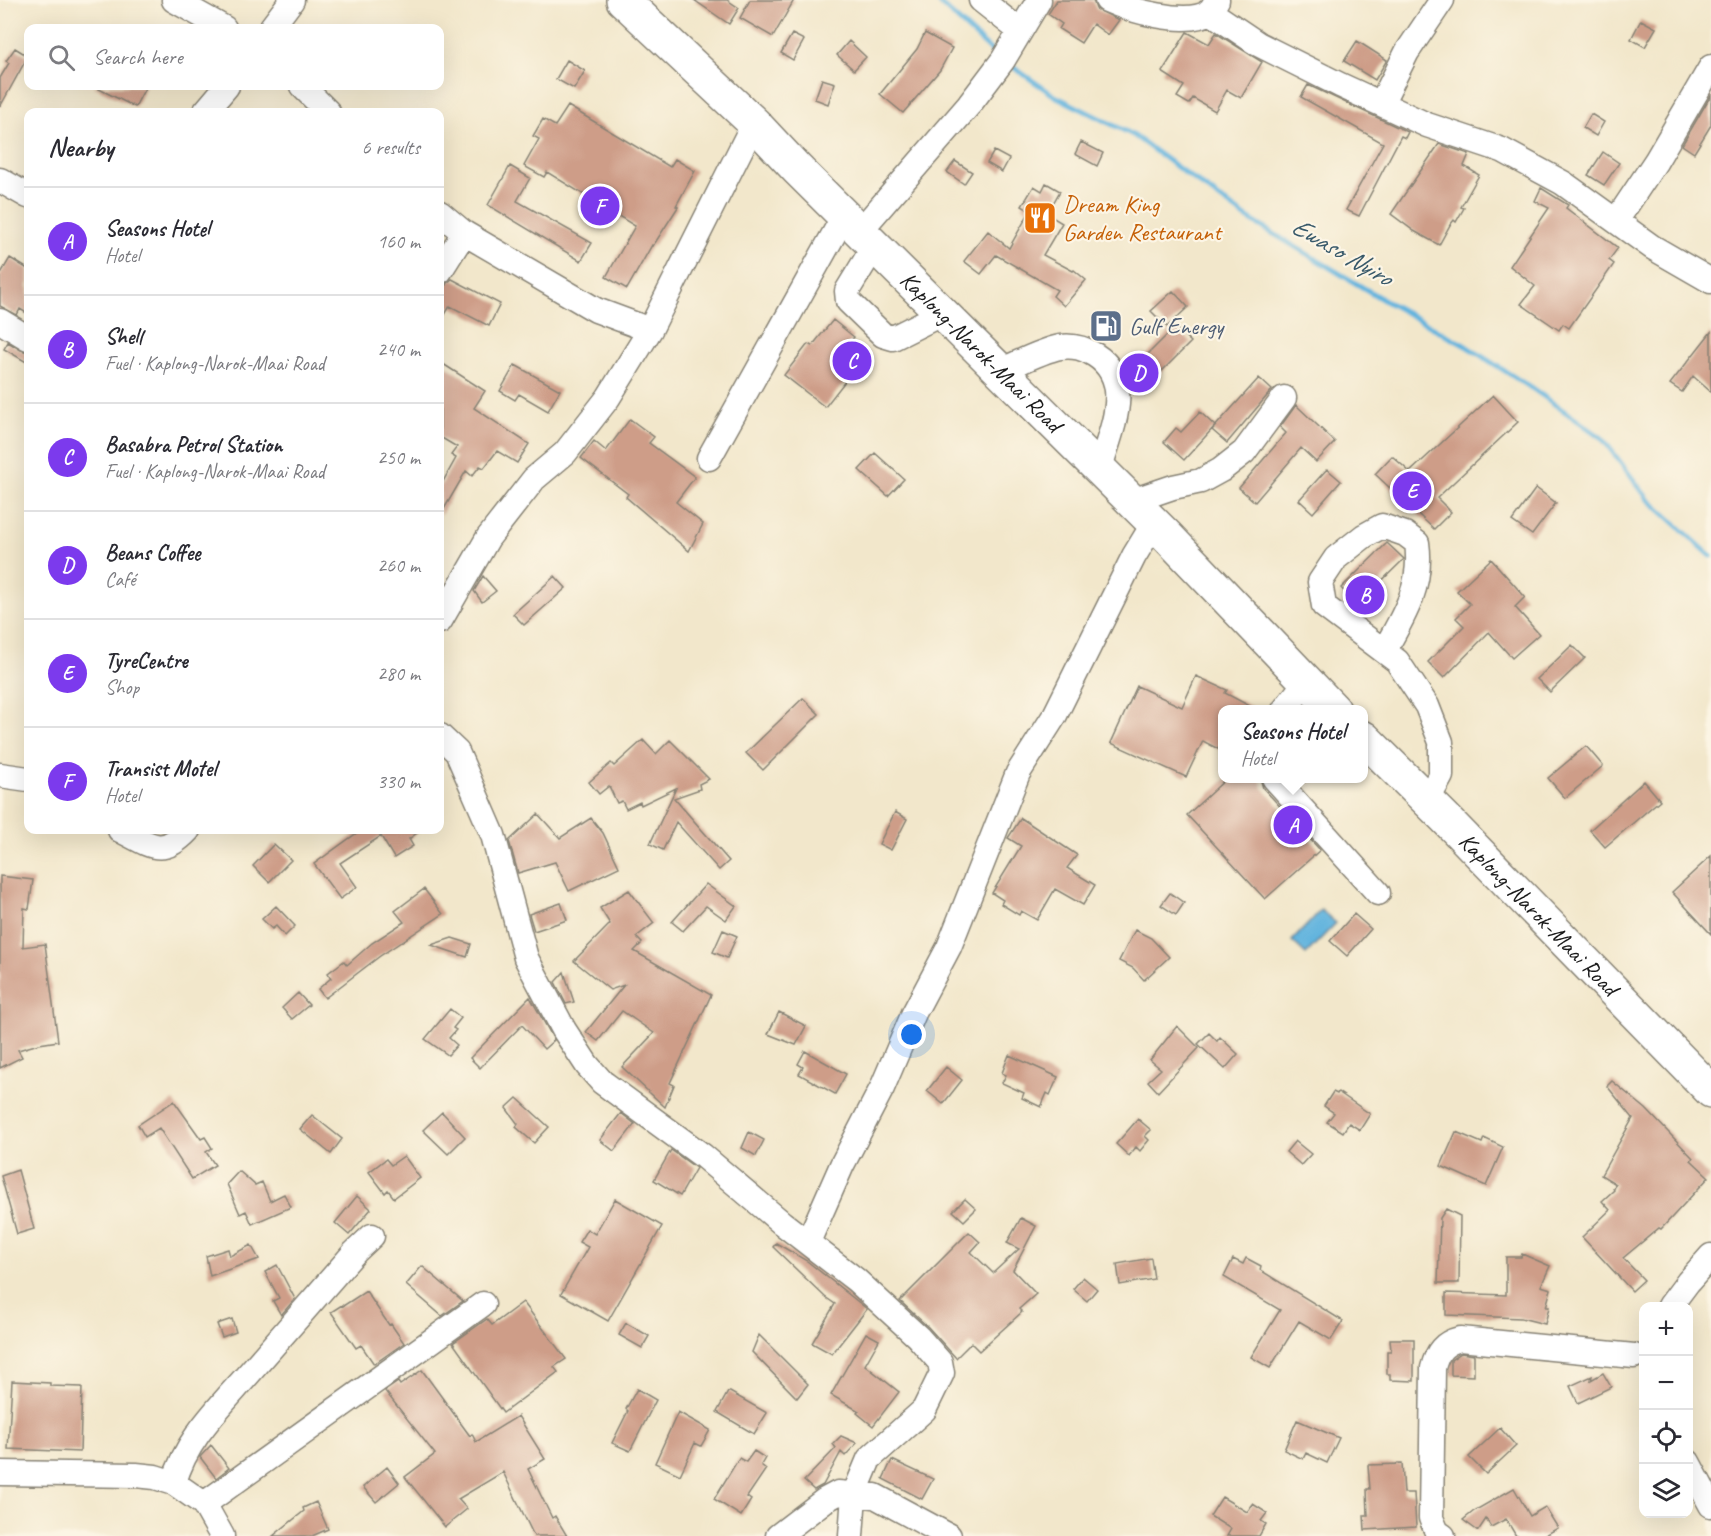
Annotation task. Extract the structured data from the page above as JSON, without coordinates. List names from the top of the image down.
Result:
{
  "streets": {
    "highway": ["Kaplong-Narok-Maai Road"]
  },
  "water": ["Ewaso Nyiro"],
  "places": {
    "restaurant": ["Dream King Garden Restaurant"],
    "fuel station": ["Gulf Energy"]
  },
  "page": {
    "search": "Search here",
    "heading": ["Nearby", "6 results"],
    "pins": [
      "F",
      "C",
      "D",
      "E",
      "B",
      "A"
    ],
    "list": [
      {
        "mark": "A",
        "name": "Seasons Hotel",
        "note": "Hotel",
        "value": "160 m"
      },
      {
        "mark": "B",
        "name": "Shell",
        "note": "Fuel · Kaplong-Narok-Maai Road",
        "value": "240 m"
      },
      {
        "mark": "C",
        "name": "Basabra Petrol Station",
        "note": "Fuel · Kaplong-Narok-Maai Road",
        "value": "250 m"
      },
      {
        "mark": "D",
        "name": "Beans Coffee",
        "note": "Café",
        "value": "260 m"
      },
      {
        "mark": "E",
        "name": "TyreCentre",
        "note": "Shop",
        "value": "280 m"
      },
      {
        "mark": "F",
        "name": "Transist Motel",
        "note": "Hotel",
        "value": "330 m"
      }
    ],
    "popup": ["Seasons Hotel", "Hotel"],
    "map_buttons": ["+", "−"]
  }
}
